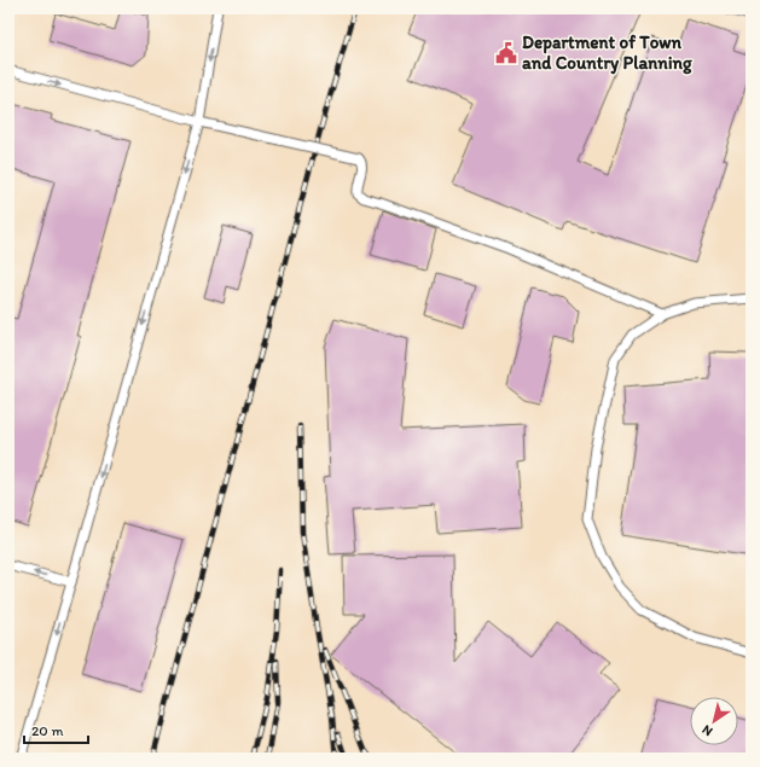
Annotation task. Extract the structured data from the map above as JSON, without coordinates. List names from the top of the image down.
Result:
{
  "places": {
    "public building": ["Department of Town and Country Planning"]
  },
  "scale_bar": "20 m",
  "north": "bottom left"
}
